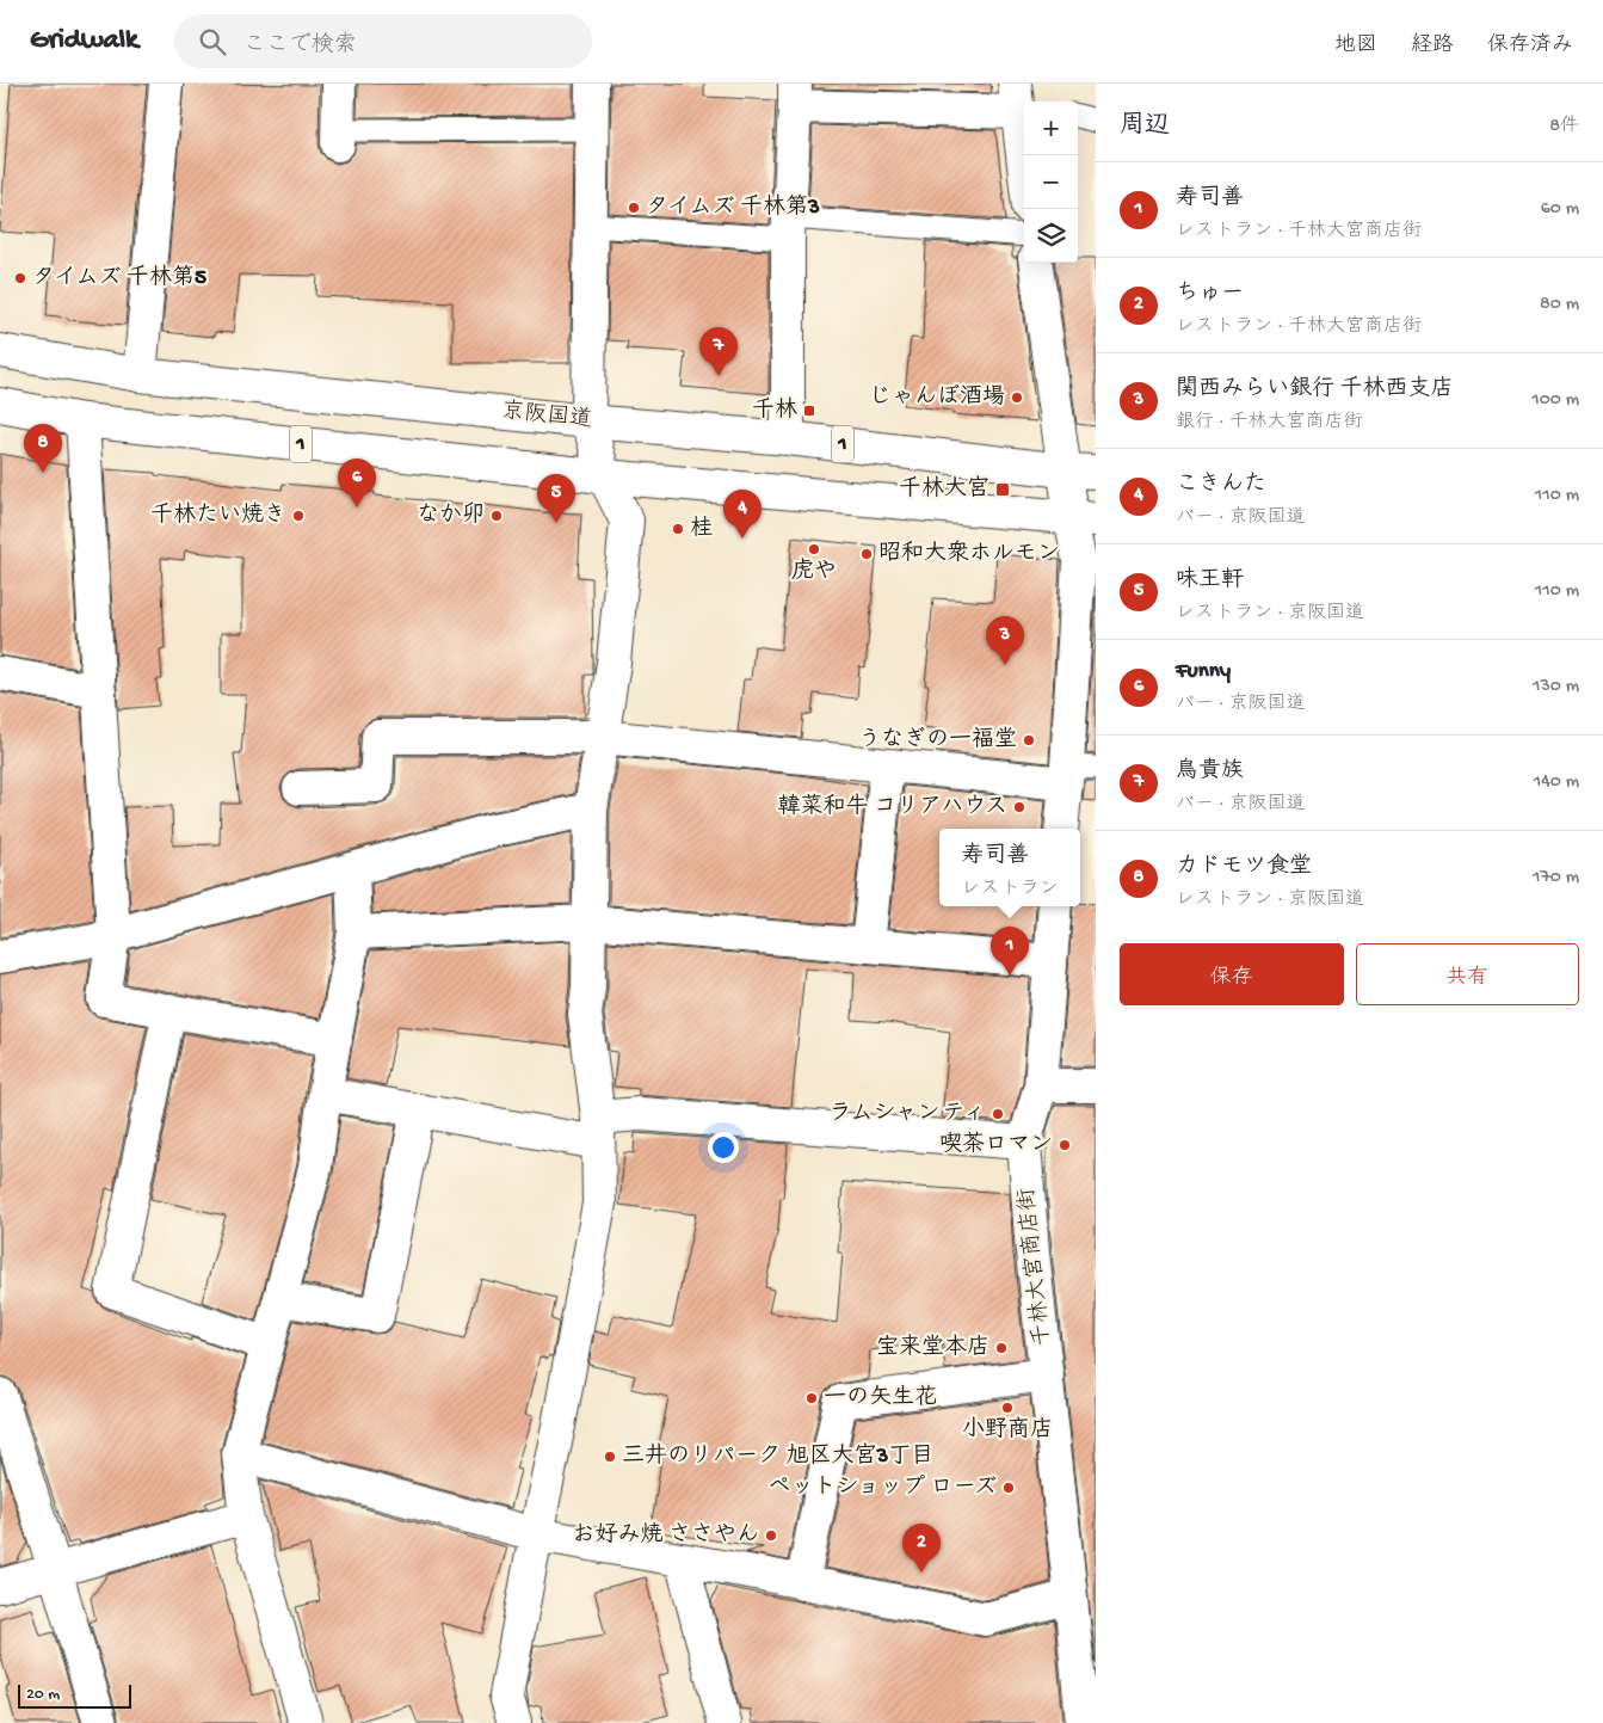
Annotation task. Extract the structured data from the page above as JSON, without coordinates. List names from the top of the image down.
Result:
{
  "streets": {
    "main road": ["京阪国道", "1", "千林大宮商店街"]
  },
  "places": {
    "other": [
      "タイムズ 千林第3",
      "タイムズ 千林第5",
      "じゃんぼ酒場",
      "千林たい焼き",
      "なか卯",
      "桂",
      "虎や",
      "昭和大衆ホルモン",
      "うなぎの一福堂",
      "韓菜和牛 コリアハウス",
      "ラムシャンティ",
      "喫茶ロマン",
      "宝来堂本店",
      "一の矢生花",
      "小野商店",
      "三井のリパーク 旭区大宮3丁目",
      "ペットショップ ローズ",
      "お好み焼 ささやん"
    ],
    "transit": ["千林", "千林大宮"]
  },
  "scale_bar": "20 m",
  "page": {
    "header": "Gridwalk",
    "search": "ここで検索",
    "nav": ["地図", "経路", "保存済み"],
    "heading": ["周辺", "8件"],
    "map_buttons": ["+", "−"],
    "list": [
      {
        "mark": "1",
        "name": "寿司善",
        "note": "レストラン · 千林大宮商店街",
        "value": "60 m"
      },
      {
        "mark": "2",
        "name": "ちゅー",
        "note": "レストラン · 千林大宮商店街",
        "value": "80 m"
      },
      {
        "mark": "3",
        "name": "関西みらい銀行 千林西支店",
        "note": "銀行 · 千林大宮商店街",
        "value": "100 m"
      },
      {
        "mark": "4",
        "name": "こきんた",
        "note": "バー · 京阪国道",
        "value": "110 m"
      },
      {
        "mark": "5",
        "name": "味王軒",
        "note": "レストラン · 京阪国道",
        "value": "110 m"
      },
      {
        "mark": "6",
        "name": "Funny",
        "note": "バー · 京阪国道",
        "value": "130 m"
      },
      {
        "mark": "7",
        "name": "鳥貴族",
        "note": "バー · 京阪国道",
        "value": "140 m"
      },
      {
        "mark": "8",
        "name": "カドモツ食堂",
        "note": "レストラン · 京阪国道",
        "value": "170 m"
      }
    ],
    "pins": [
      "7",
      "8",
      "6",
      "5",
      "4",
      "3",
      "1",
      "2"
    ],
    "popup": ["寿司善", "レストラン"],
    "buttons": ["保存", "共有"],
    "scale": "20 m"
  }
}
